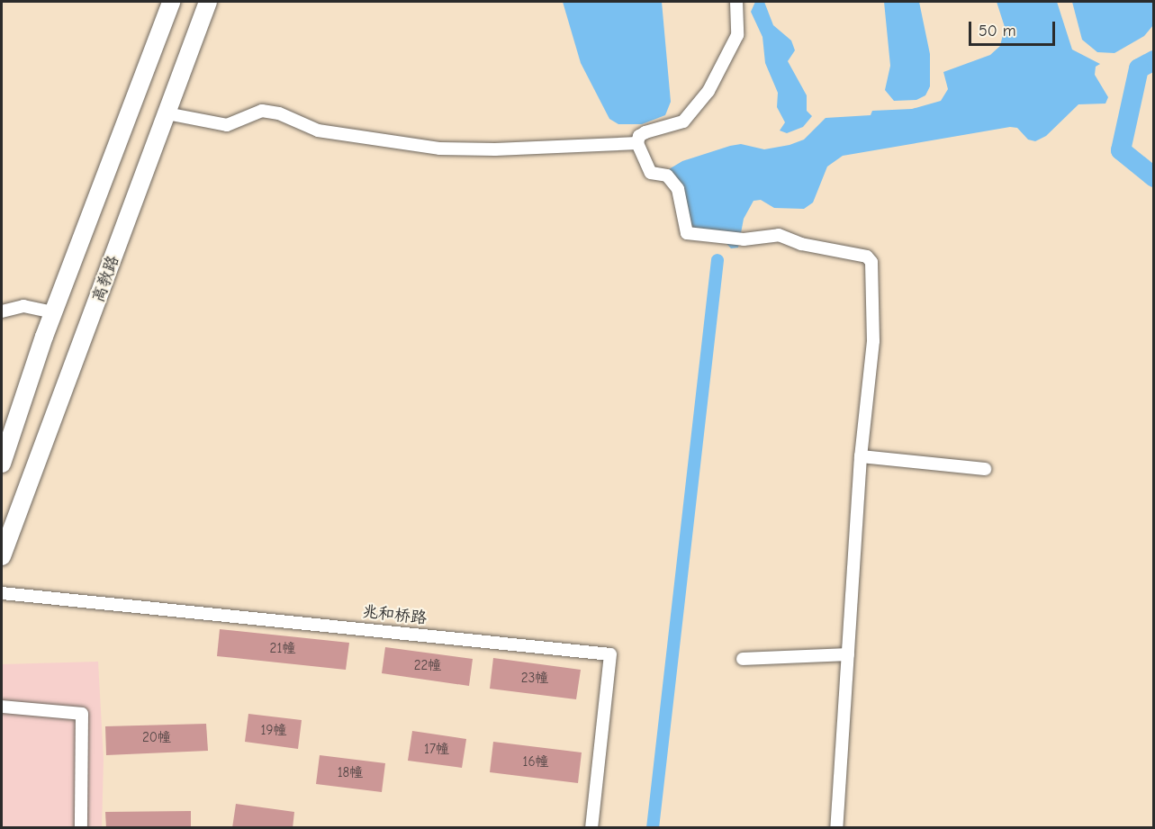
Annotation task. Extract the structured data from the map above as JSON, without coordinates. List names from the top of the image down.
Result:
{
  "streets": {
    "main road": ["高教路"],
    "street": ["兆和桥路"]
  },
  "house_numbers": [
    "21幢",
    "22幢",
    "23幢",
    "19幢",
    "20幢",
    "17幢",
    "16幢",
    "18幢"
  ],
  "scale_bar": "50 m"
}
